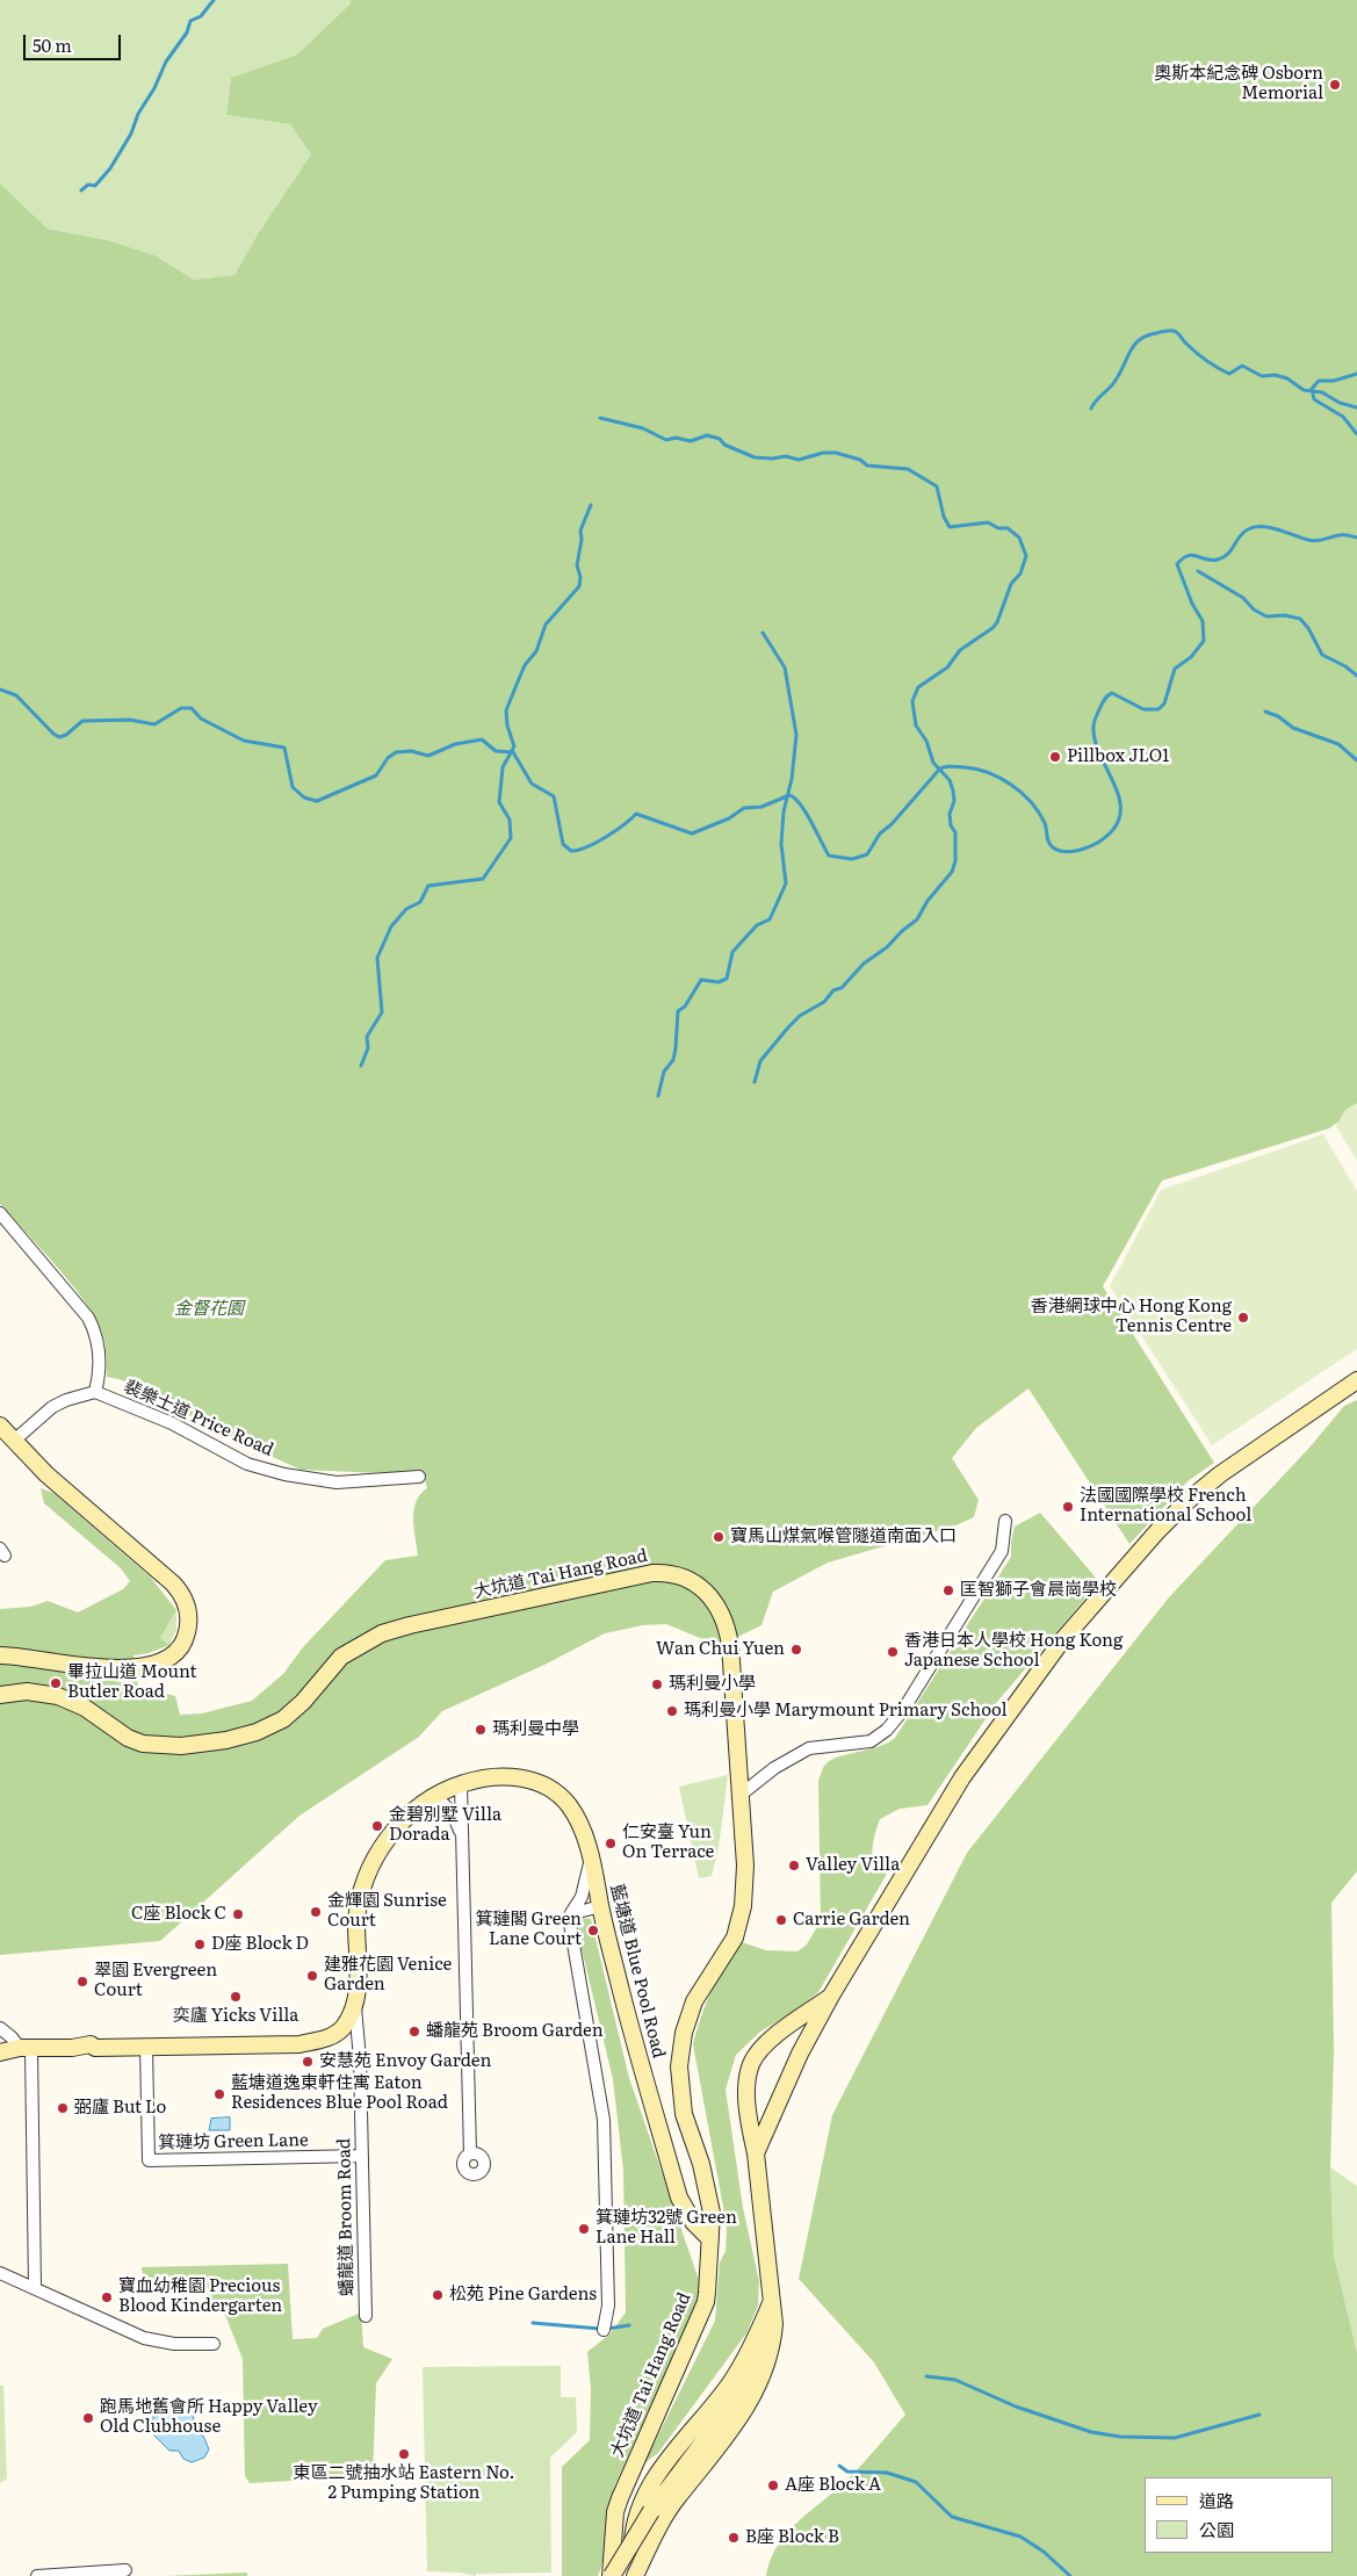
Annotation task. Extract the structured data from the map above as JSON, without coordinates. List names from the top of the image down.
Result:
{
  "streets": {
    "main road": ["大坑道 Tai Hang Road", "藍塘道 Blue Pool Road"],
    "street": ["裴樂士道 Price Road", "箕璉坊 Green Lane", "蟠龍道 Broom Road"]
  },
  "crossings": [
    ["大坑道 Tai Hang Road", "藍塘道 Blue Pool Road"],
    ["藍塘道 Blue Pool Road", "蟠龍道 Broom Road"],
    ["箕璉坊 Green Lane", "蟠龍道 Broom Road"]
  ],
  "parks": ["金督花園"],
  "places": [
    "奧斯本紀念碑 Osborn Memorial",
    "Pillbox JLO1",
    "香港網球中心 Hong Kong Tennis Centre",
    "法國國際學校 French International School",
    "寶馬山煤氣喉管隧道南面入口",
    "匡智獅子會晨崗學校",
    "Wan Chui Yuen",
    "香港日本人學校 Hong Kong Japanese School",
    "畢拉山道 Mount Butler Road",
    "瑪利曼小學",
    "瑪利曼小學 Marymount Primary School",
    "瑪利曼中學",
    "金碧別墅 Villa Dorada",
    "仁安臺 Yun On Terrace",
    "Valley Villa",
    "金輝園 Sunrise Court",
    "C座 Block C",
    "Carrie Garden",
    "箕璉閣 Green Lane Court",
    "D座 Block D",
    "建雅花園 Venice Garden",
    "翠園 Evergreen Court",
    "奕廬 Yicks Villa",
    "蟠龍苑 Broom Garden",
    "安慧苑 Envoy Garden",
    "藍塘道逸東軒住寓 Eaton Residences Blue Pool Road",
    "弼廬 But Lo",
    "箕璉坊32號 Green Lane Hall",
    "松苑 Pine Gardens",
    "寶血幼稚園 Precious Blood Kindergarten",
    "跑馬地舊會所 Happy Valley Old Clubhouse",
    "東區二號抽水站 Eastern No. 2 Pumping Station",
    "A座 Block A",
    "B座 Block B"
  ],
  "legend": ["道路", "公園"],
  "scale_bar": "50 m"
}
